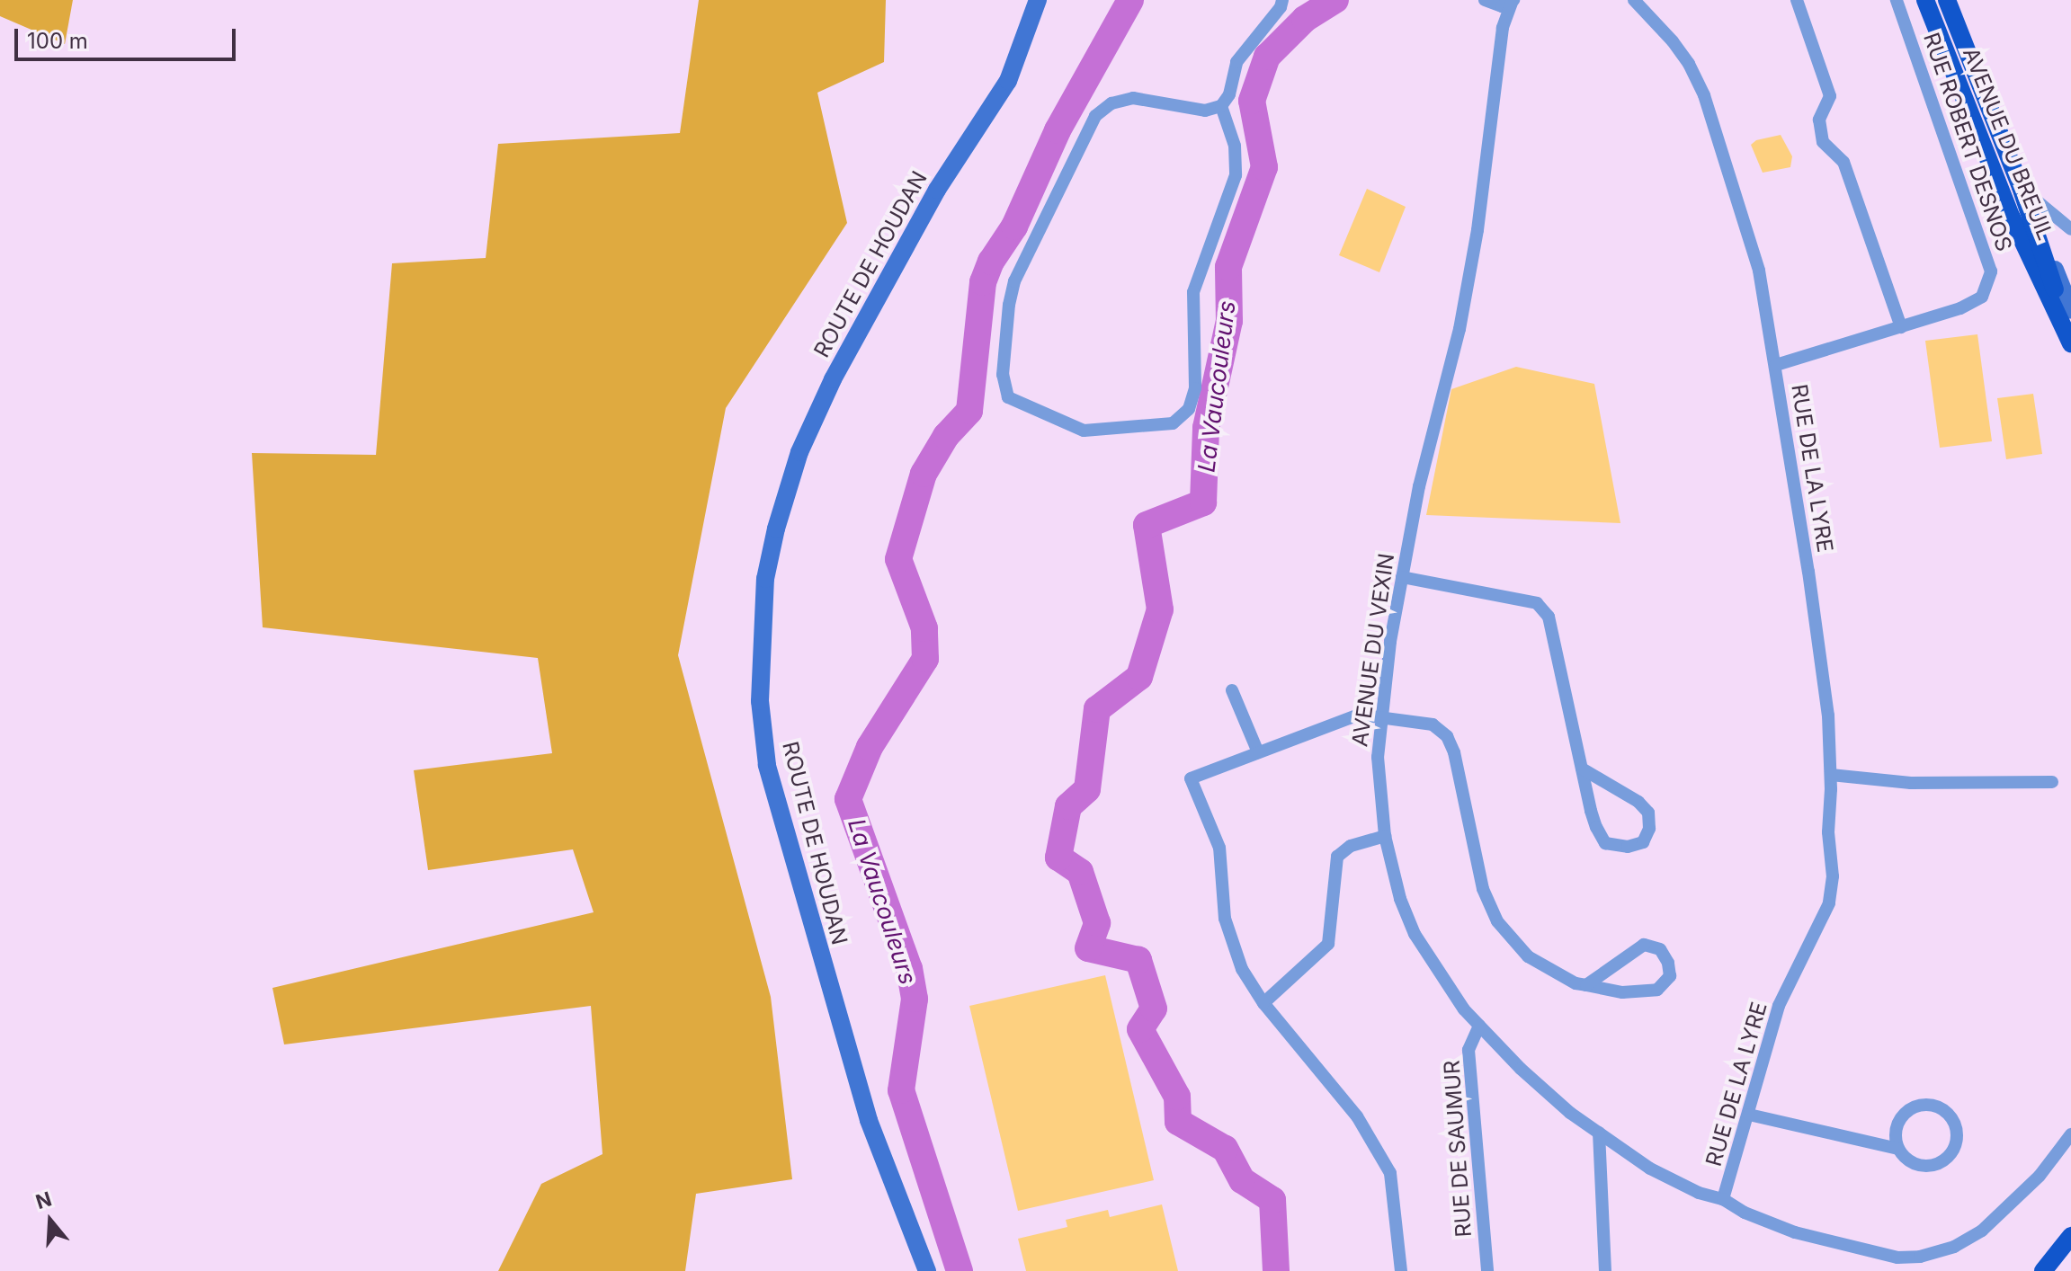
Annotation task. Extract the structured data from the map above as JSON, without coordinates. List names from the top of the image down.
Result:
{
  "streets": {
    "main road": ["AVENUE DU BREUIL"],
    "street": [
      "RUE ROBERT DESNOS",
      "ROUTE DE HOUDAN",
      "RUE DE LA LYRE",
      "AVENUE DU VEXIN",
      "RUE DE SAUMUR"
    ]
  },
  "crossings": [
    ["RUE ROBERT DESNOS", "RUE DE LA LYRE"],
    ["RUE DE LA LYRE", "AVENUE DU VEXIN"],
    ["AVENUE DU VEXIN", "RUE DE SAUMUR"]
  ],
  "water": ["La Vaucouleurs"],
  "scale_bar": "100 m",
  "north": "top"
}
